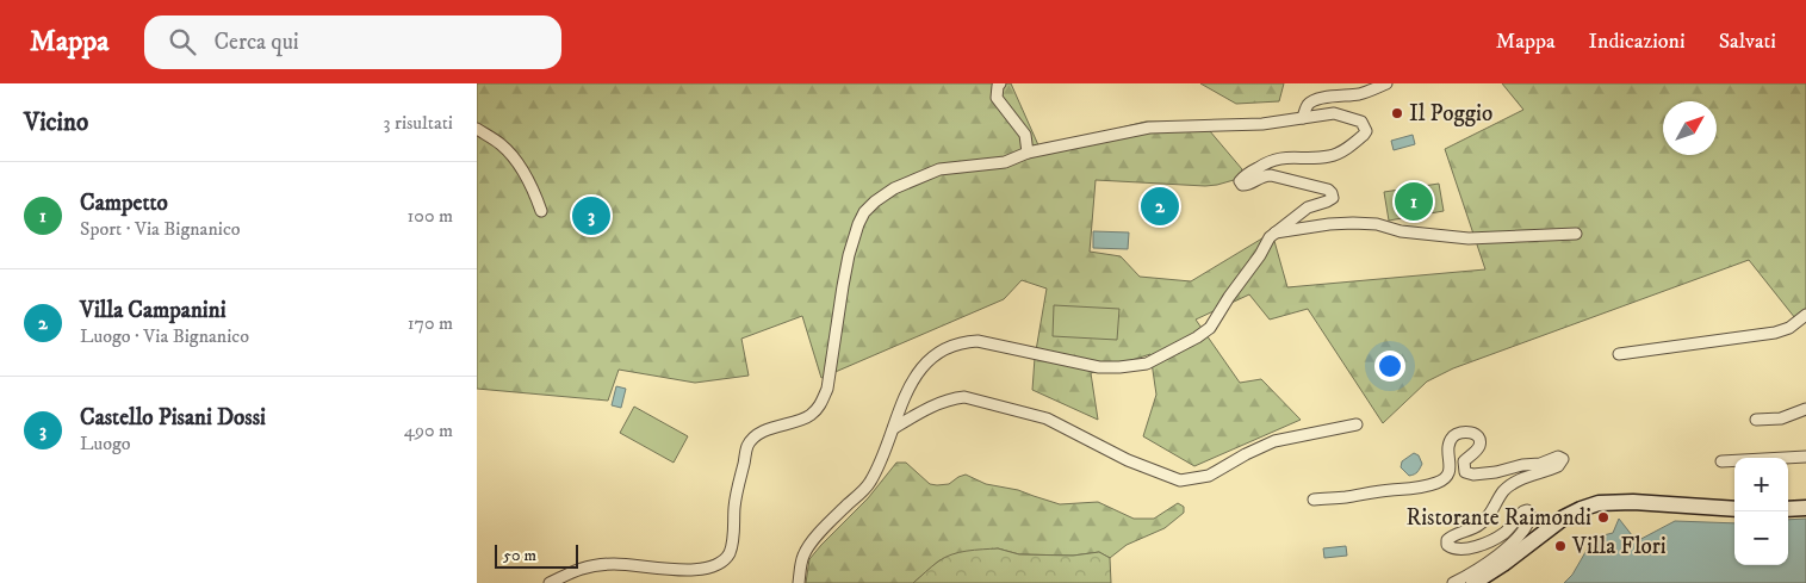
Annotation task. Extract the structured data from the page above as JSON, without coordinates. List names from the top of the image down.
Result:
{
  "places": ["Il Poggio", "Ristorante Raimondi", "Villa Flori"],
  "scale_bar": "50 m",
  "north": "top right",
  "page": {
    "header": "Mappa",
    "search": "Cerca qui",
    "nav": ["Mappa", "Indicazioni", "Salvati"],
    "heading": ["Vicino", "3 risultati"],
    "list": [
      {
        "mark": "1",
        "name": "Campetto",
        "note": "Sport · Via Bignanico",
        "value": "100 m"
      },
      {
        "mark": "2",
        "name": "Villa Campanini",
        "note": "Luogo · Via Bignanico",
        "value": "170 m"
      },
      {
        "mark": "3",
        "name": "Castello Pisani Dossi",
        "note": "Luogo",
        "value": "490 m"
      }
    ],
    "pins": ["1", "2", "3"],
    "map_buttons": ["+", "−"],
    "scale": "50 m"
  }
}
